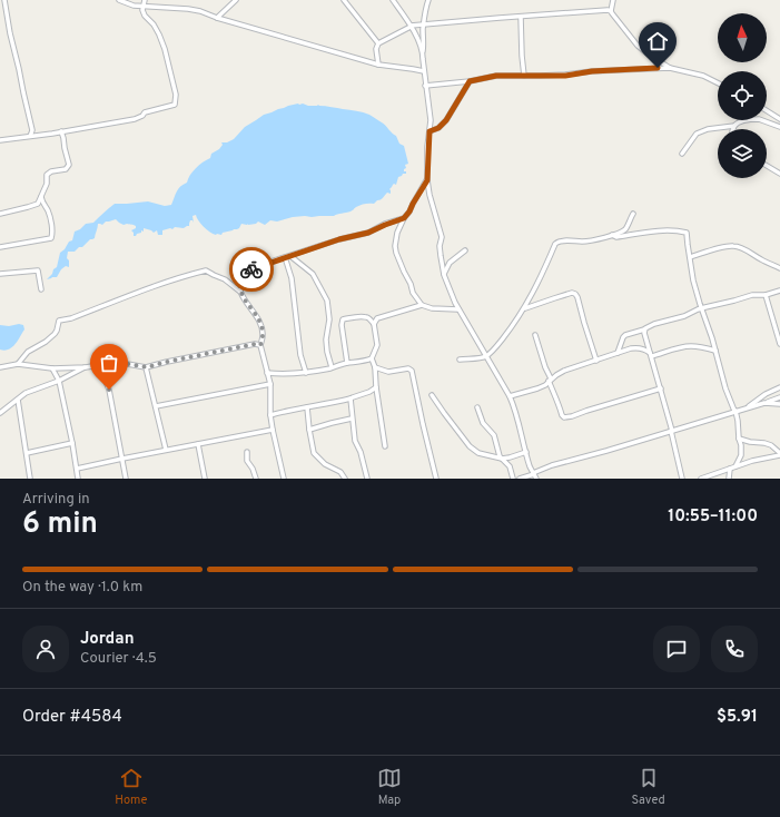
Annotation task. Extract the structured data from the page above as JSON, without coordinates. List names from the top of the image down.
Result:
{
  "north": "top",
  "page": {
    "heading": ["6 min", "Arriving in", "10:55–11:00"],
    "panel": [
      "Jordan",
      "Courier · 4.5",
      "Order #4584",
      "$5.91"
    ],
    "bar": "On the way · 1.0 km",
    "tabs": ["Home", "Map", "Saved"]
  }
}
